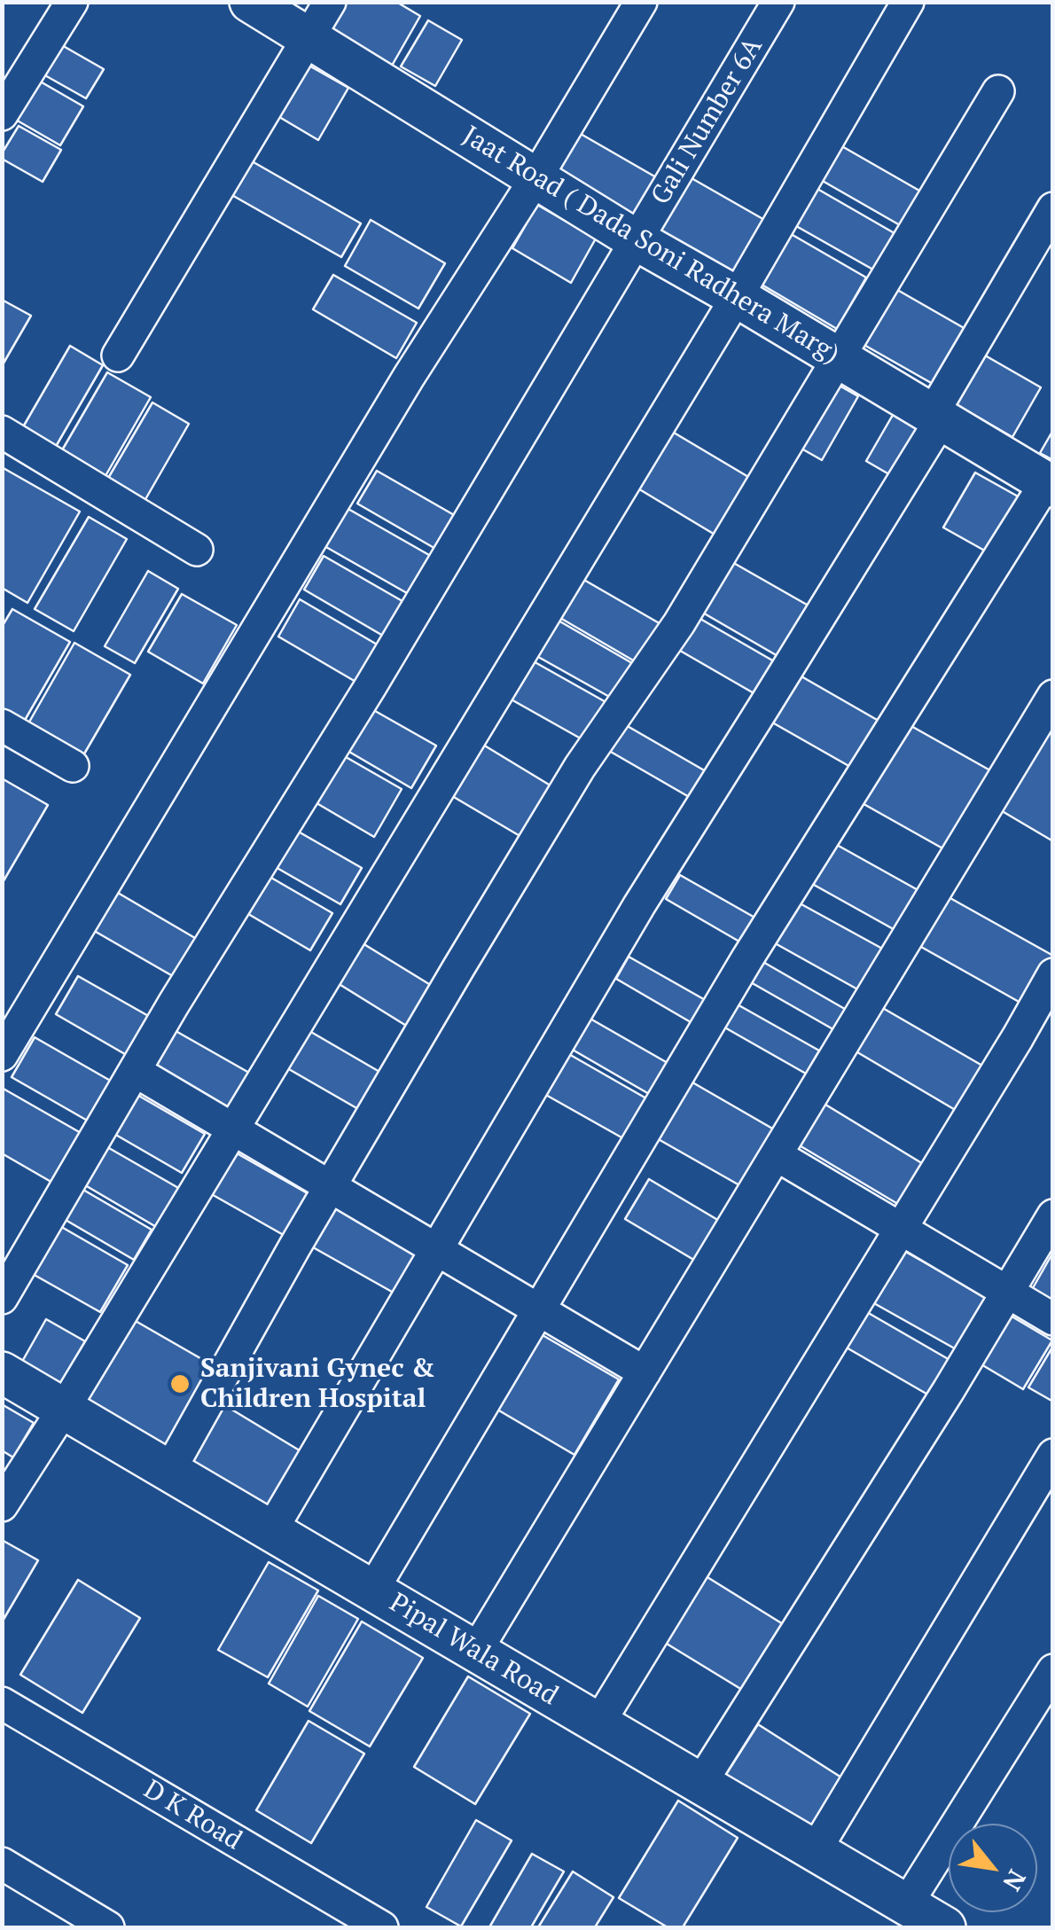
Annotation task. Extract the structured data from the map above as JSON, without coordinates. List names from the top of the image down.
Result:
{
  "streets": {
    "street": [
      "Gali Number 6A",
      "Jaat Road ( Dada Soni Radhera Marg)",
      "Pipal Wala Road",
      "D K Road"
    ]
  },
  "crossings": [
    ["Gali Number 6A", "Jaat Road ( Dada Soni Radhera Marg)"]
  ],
  "places": ["Sanjivani Gynec & Children Hospital"],
  "north": "bottom right"
}
